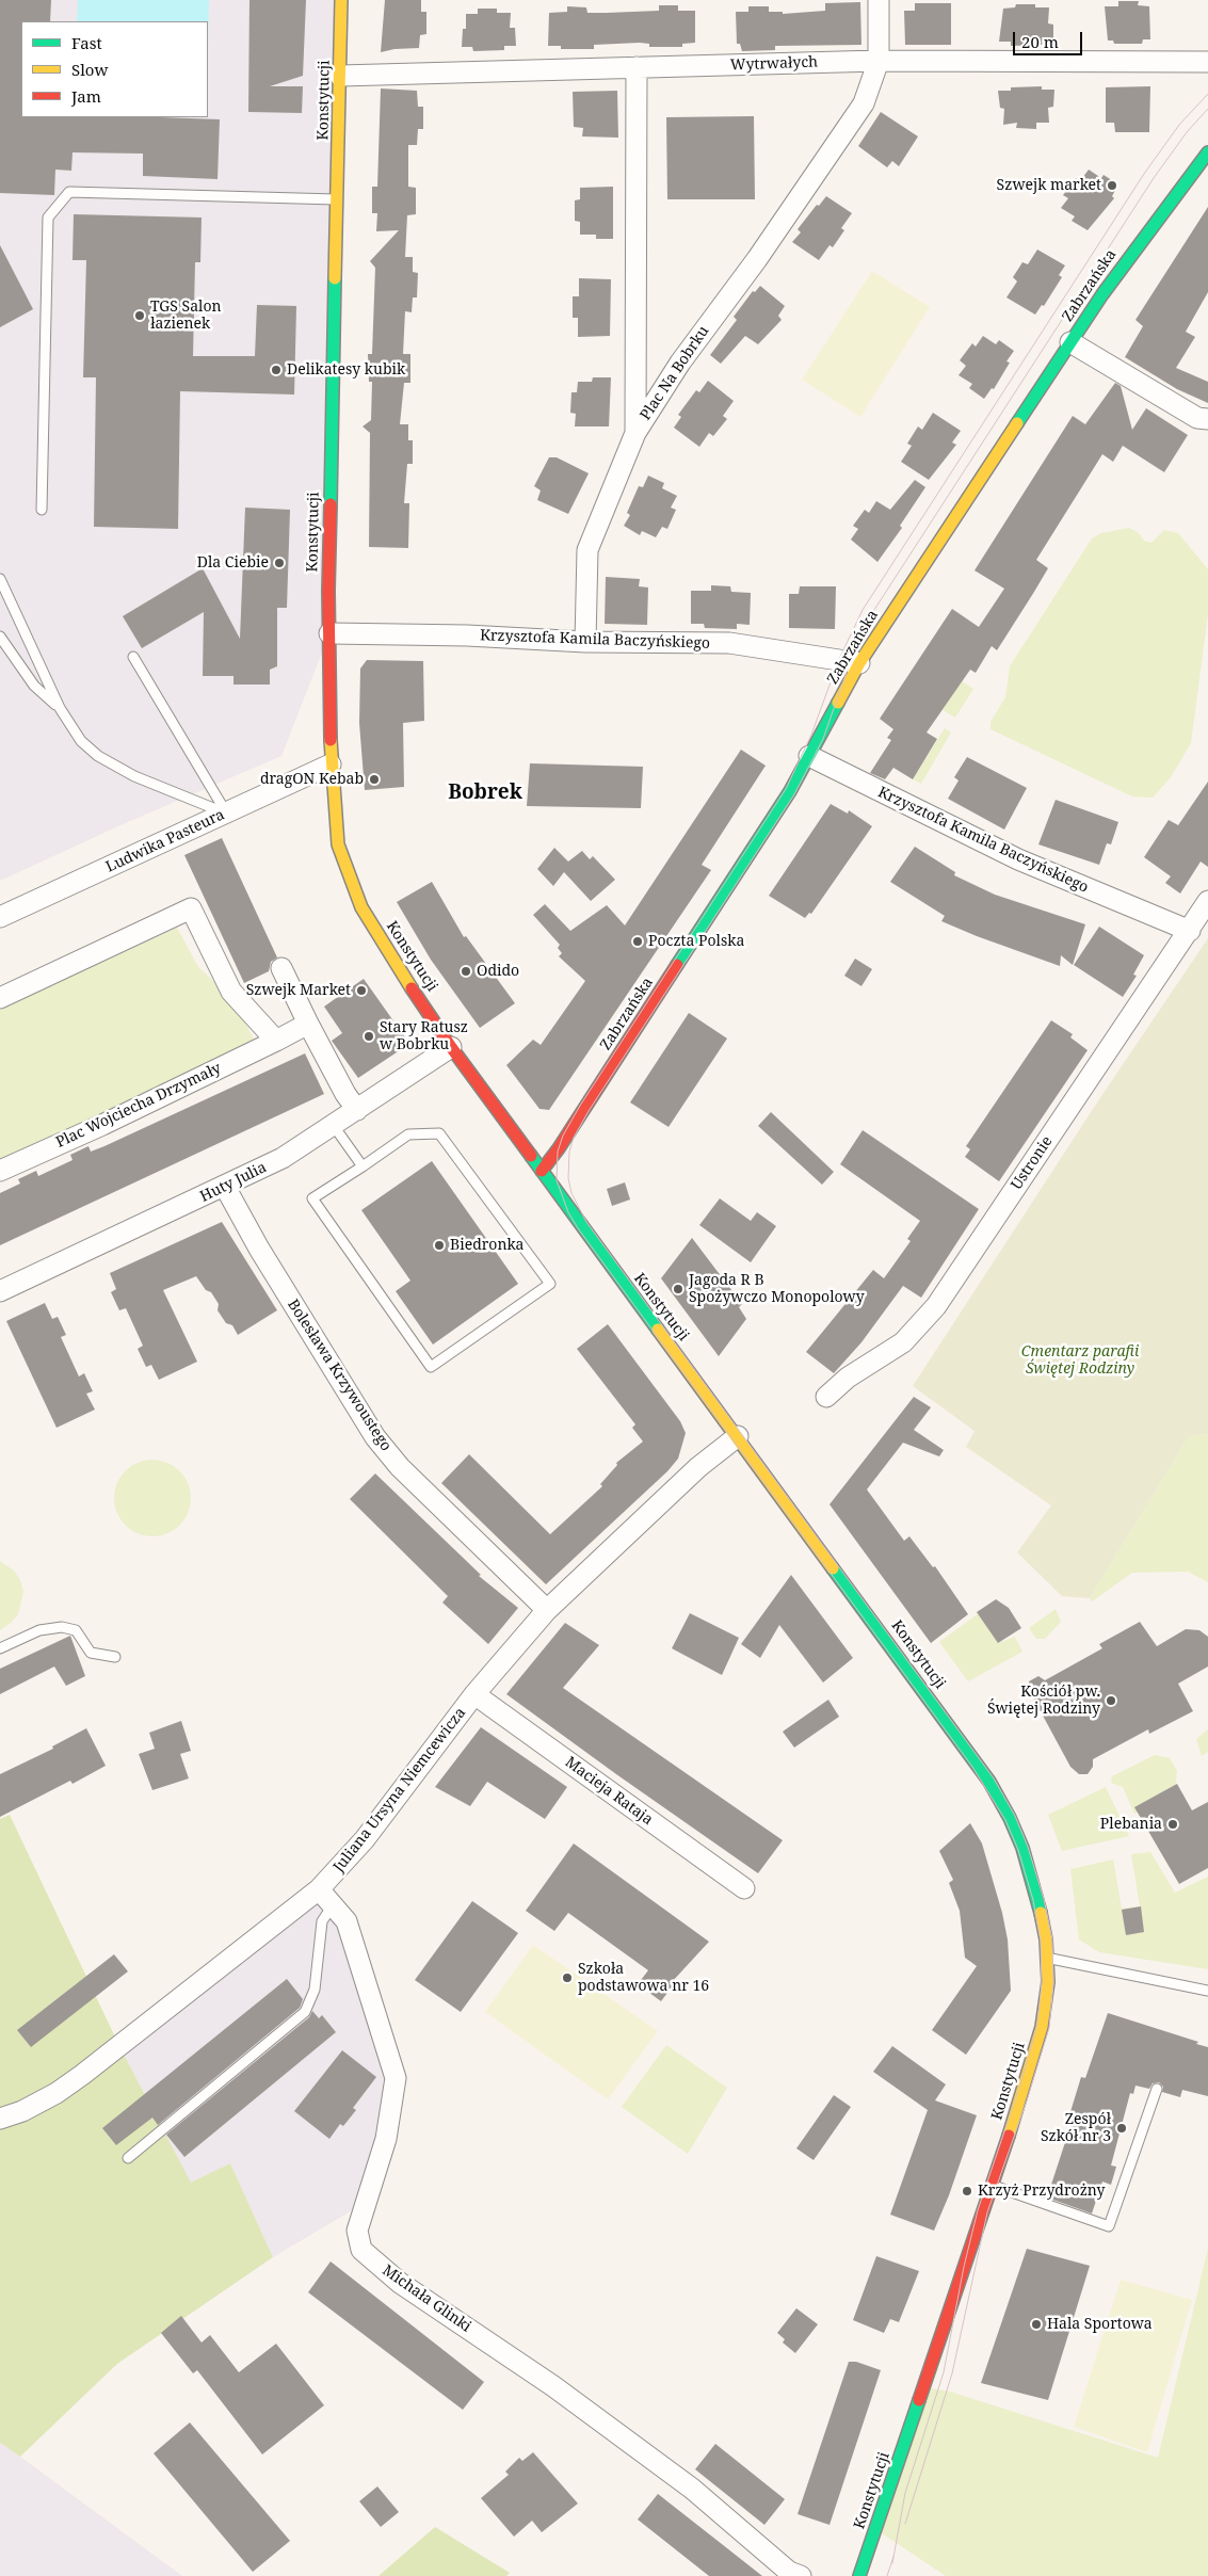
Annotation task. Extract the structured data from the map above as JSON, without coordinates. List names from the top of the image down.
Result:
{
  "streets": {
    "street": [
      "Wytrwałych",
      "Konstytucji",
      "Zabrzańska",
      "Plac Na Bobrku",
      "Krzysztofa Kamila Baczyńskiego",
      "Ludwika Pasteura",
      "Plac Wojciecha Drzymały",
      "Ustronie",
      "Huty Julia",
      "Bolesława Krzywoustego",
      "Juliana Ursyna Niemcewicza",
      "Macieja Rataja",
      "Michała Glinki"
    ]
  },
  "crossings": [
    ["Wytrwałych", "Konstytucji"],
    ["Wytrwałych", "Plac Na Bobrku"],
    ["Konstytucji", "Zabrzańska"],
    ["Konstytucji", "Krzysztofa Kamila Baczyńskiego"],
    ["Konstytucji", "Ludwika Pasteura"],
    ["Konstytucji", "Huty Julia"],
    ["Konstytucji", "Juliana Ursyna Niemcewicza"],
    ["Zabrzańska", "Krzysztofa Kamila Baczyńskiego"],
    ["Krzysztofa Kamila Baczyńskiego", "Ustronie"],
    ["Huty Julia", "Bolesława Krzywoustego"],
    ["Bolesława Krzywoustego", "Juliana Ursyna Niemcewicza"],
    ["Juliana Ursyna Niemcewicza", "Macieja Rataja"],
    ["Juliana Ursyna Niemcewicza", "Michała Glinki"]
  ],
  "districts": ["Bobrek"],
  "parks": ["Cmentarz parafii Świętej Rodziny"],
  "places": [
    "Szwejk market",
    "TGS Salon łazienek",
    "Delikatesy kubik",
    "Dla Ciebie",
    "dragON Kebab",
    "Poczta Polska",
    "Odido",
    "Szwejk Market",
    "Stary Ratusz w Bobrku",
    "Biedronka",
    "Jagoda R B Spożywczo Monopolowy",
    "Kościół pw. Świętej Rodziny",
    "Plebania",
    "Szkoła podstawowa nr 16",
    "Zespół Szkół nr 3",
    "Krzyż Przydrożny",
    "Hala Sportowa"
  ],
  "legend": ["Fast", "Slow", "Jam"],
  "scale_bar": "20 m"
}
